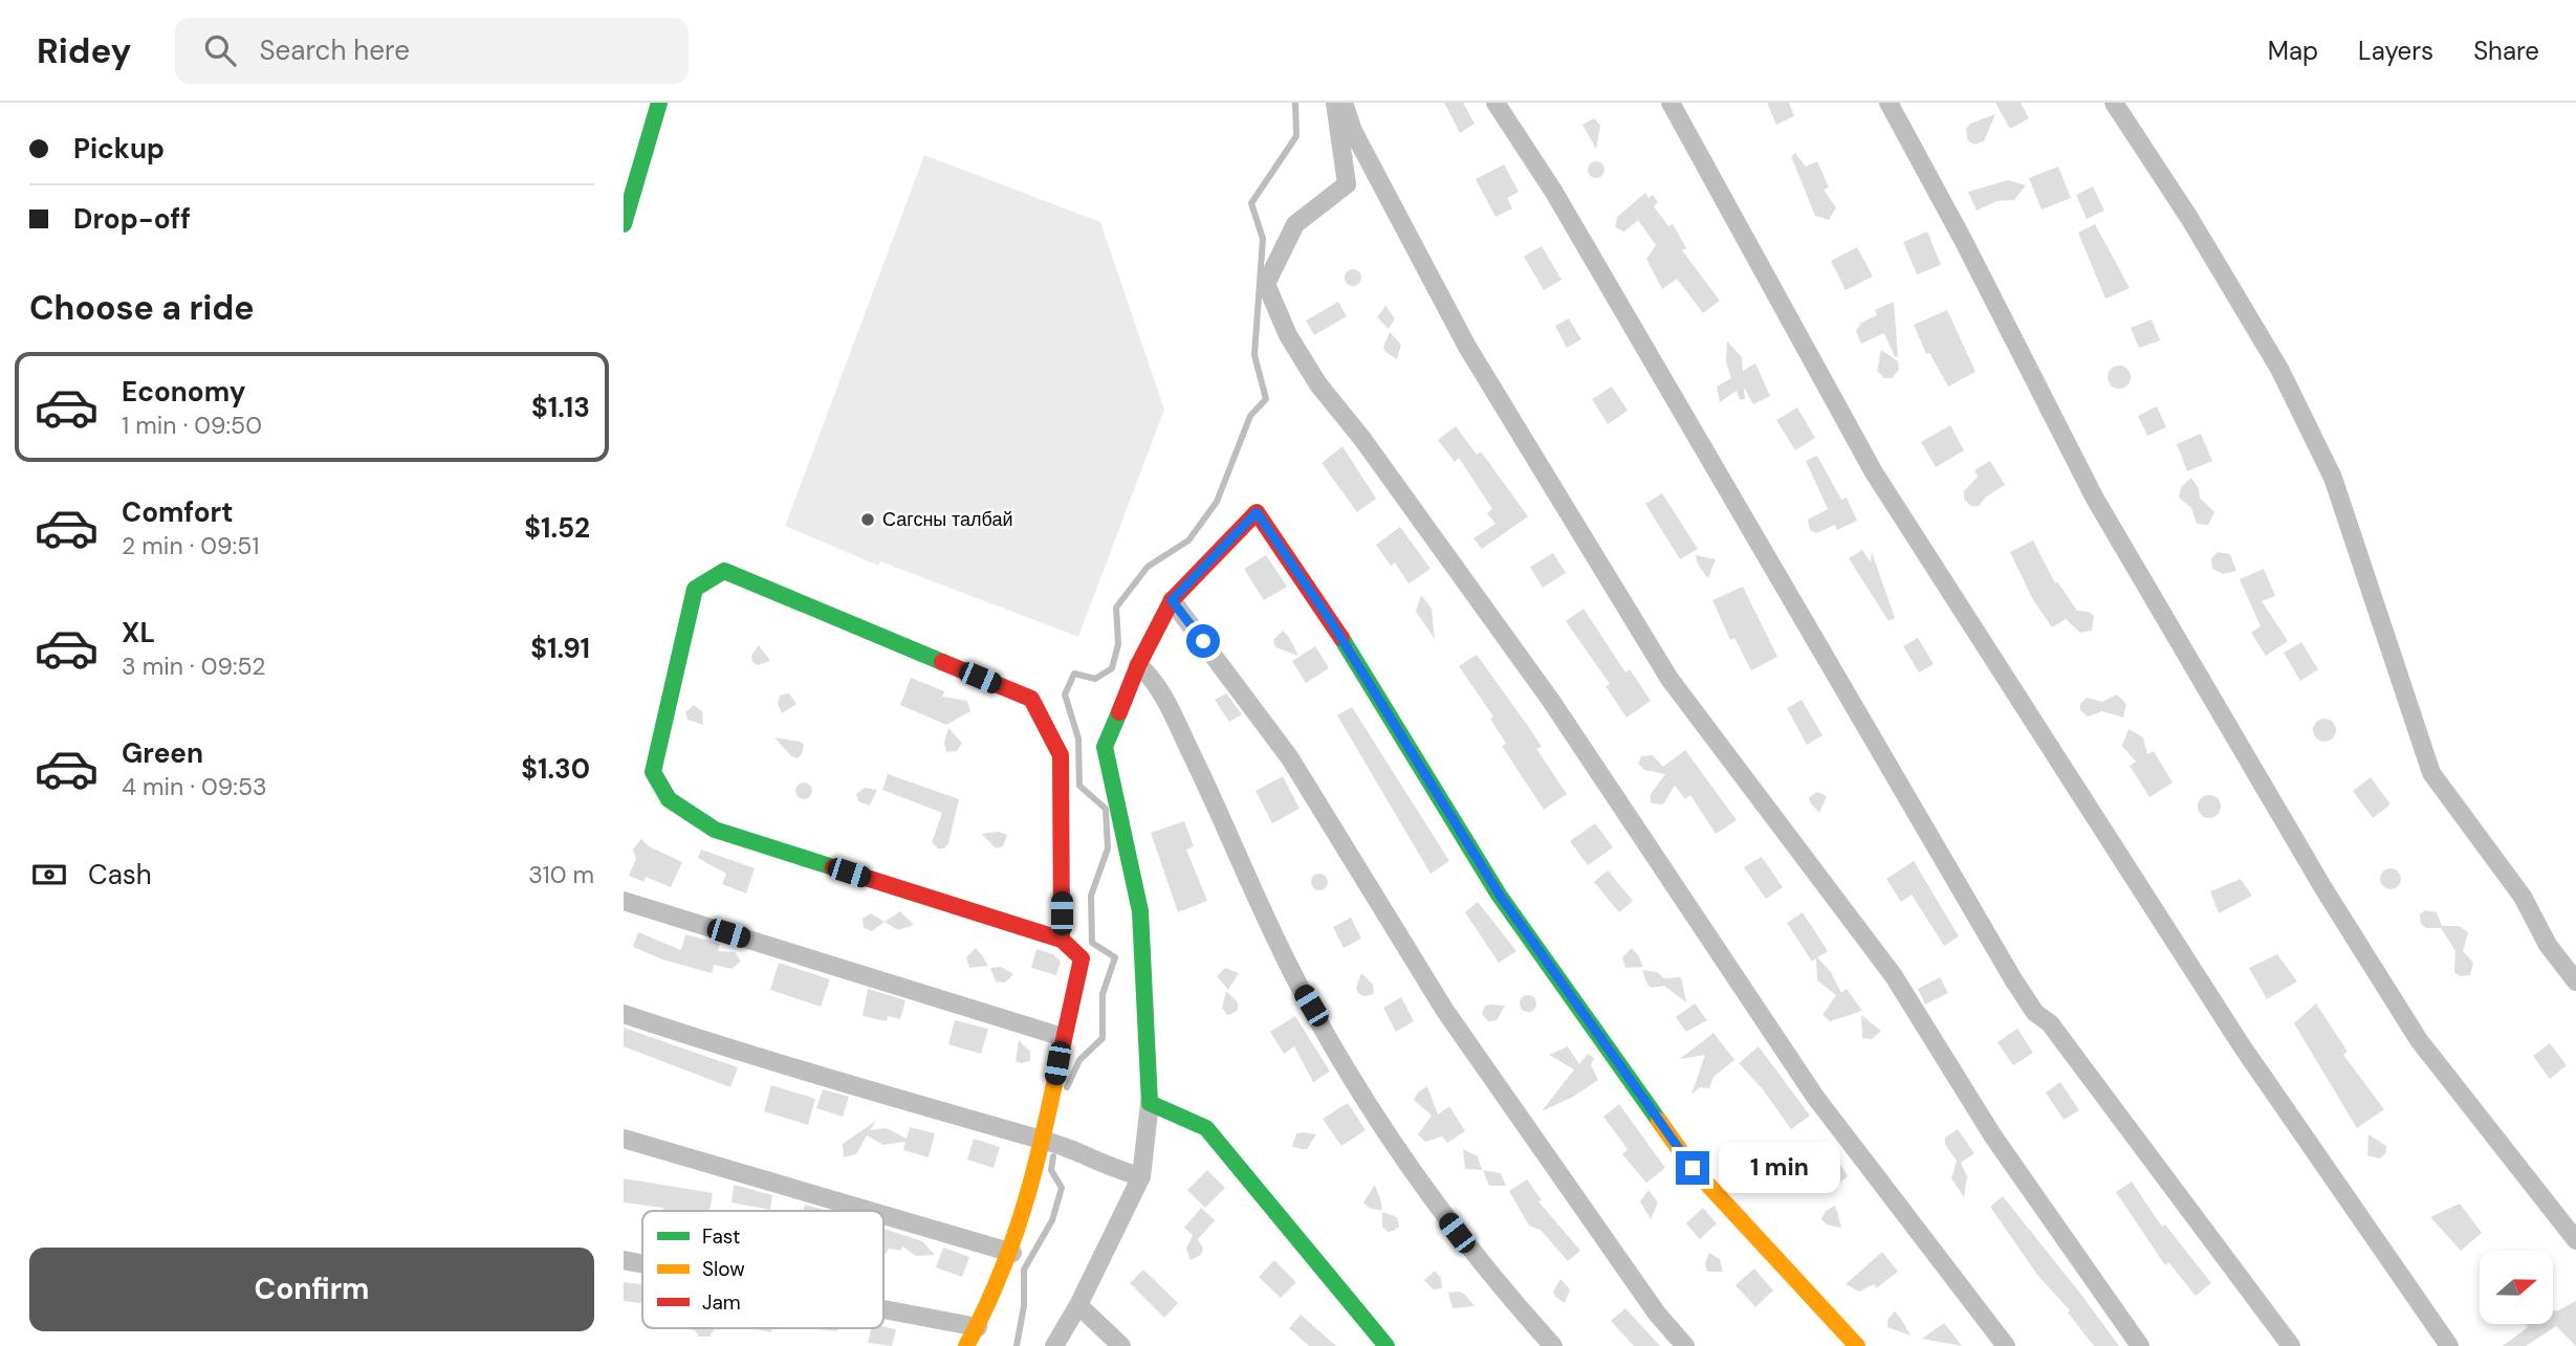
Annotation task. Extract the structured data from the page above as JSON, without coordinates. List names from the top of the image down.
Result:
{
  "places": ["Сагсны талбай"],
  "legend": ["Fast", "Slow", "Jam"],
  "north": "right",
  "page": {
    "header": "Ridey",
    "search": "Search here",
    "nav": ["Map", "Layers", "Share"],
    "banner": ["Pickup", "Drop-off"],
    "heading": "Choose a ride",
    "list": [
      {
        "name": "Economy",
        "note": "1 min · 09:50",
        "value": "$1.13"
      },
      {
        "name": "Comfort",
        "note": "2 min · 09:51",
        "value": "$1.52"
      },
      {
        "name": "XL",
        "note": "3 min · 09:52",
        "value": "$1.91"
      },
      {
        "name": "Green",
        "note": "4 min · 09:53",
        "value": "$1.30"
      }
    ],
    "pay": ["Cash", "310 m"],
    "bubble": "1 min",
    "buttons": "Confirm"
  }
}
